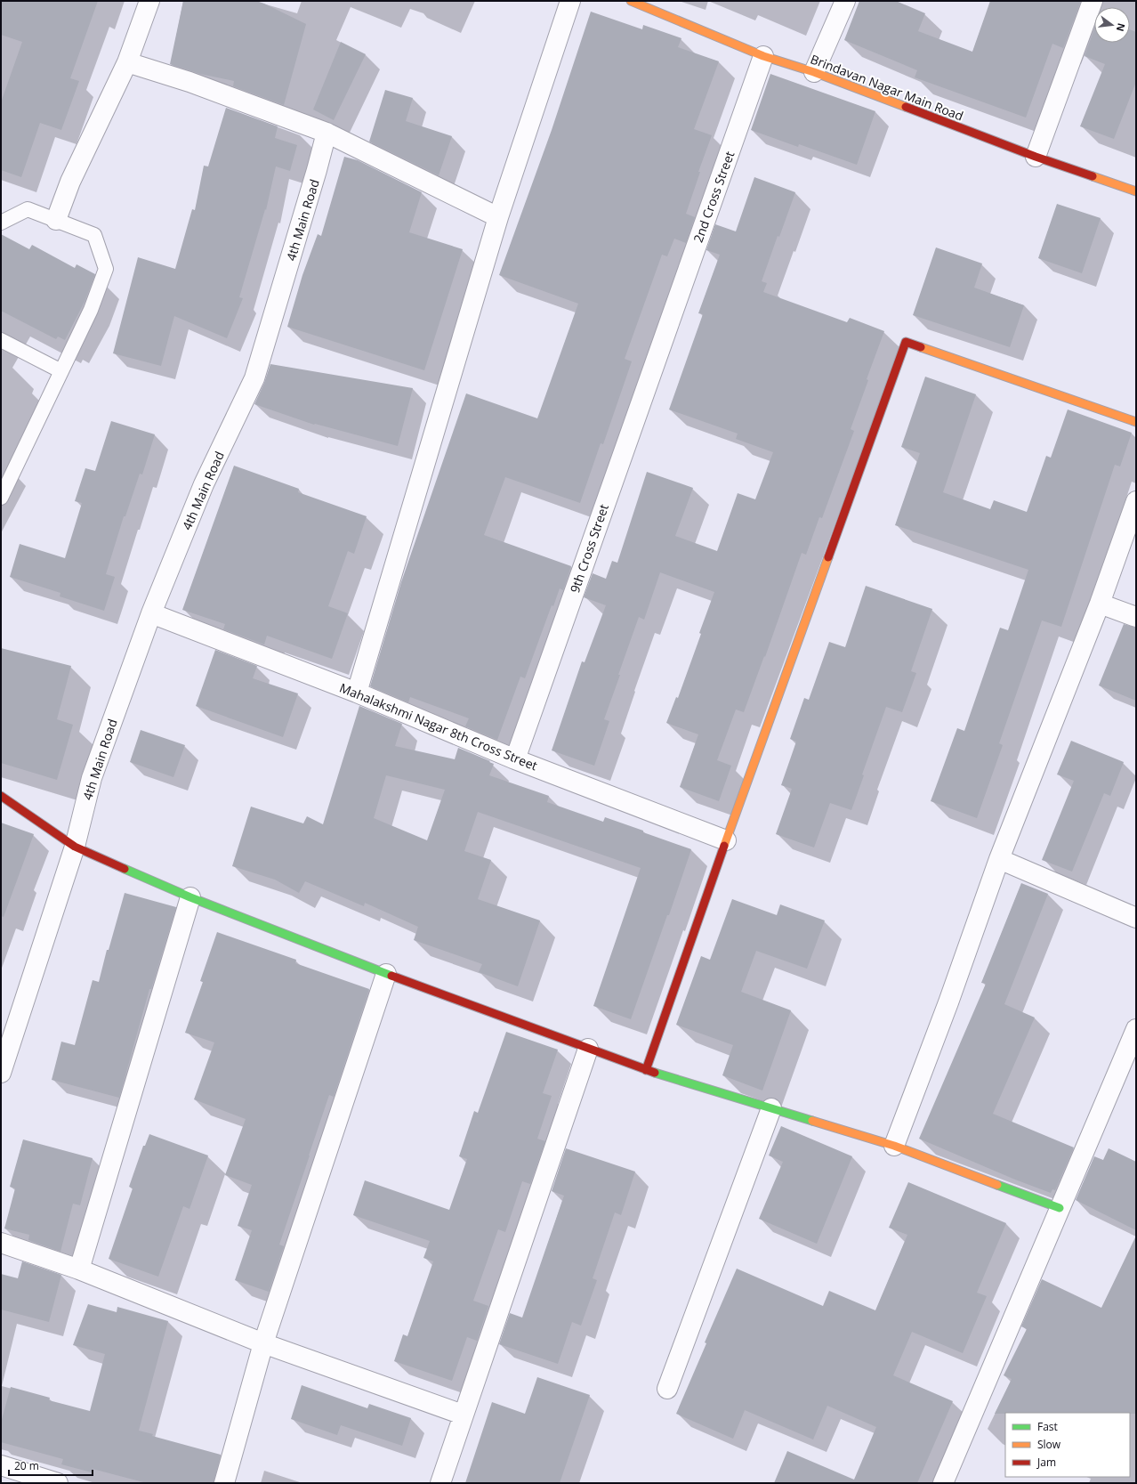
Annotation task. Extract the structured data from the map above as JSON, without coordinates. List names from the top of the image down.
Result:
{
  "streets": {
    "street": [
      "Brindavan Nagar Main Road",
      "2nd Cross Street",
      "4th Main Road",
      "9th Cross Street",
      "Mahalakshmi Nagar 8th Cross Street"
    ]
  },
  "crossings": [
    ["Brindavan Nagar Main Road", "2nd Cross Street"],
    ["2nd Cross Street", "9th Cross Street"],
    ["4th Main Road", "Mahalakshmi Nagar 8th Cross Street"],
    ["9th Cross Street", "Mahalakshmi Nagar 8th Cross Street"]
  ],
  "legend": ["Fast", "Slow", "Jam"],
  "scale_bar": "20 m",
  "north": "right"
}
